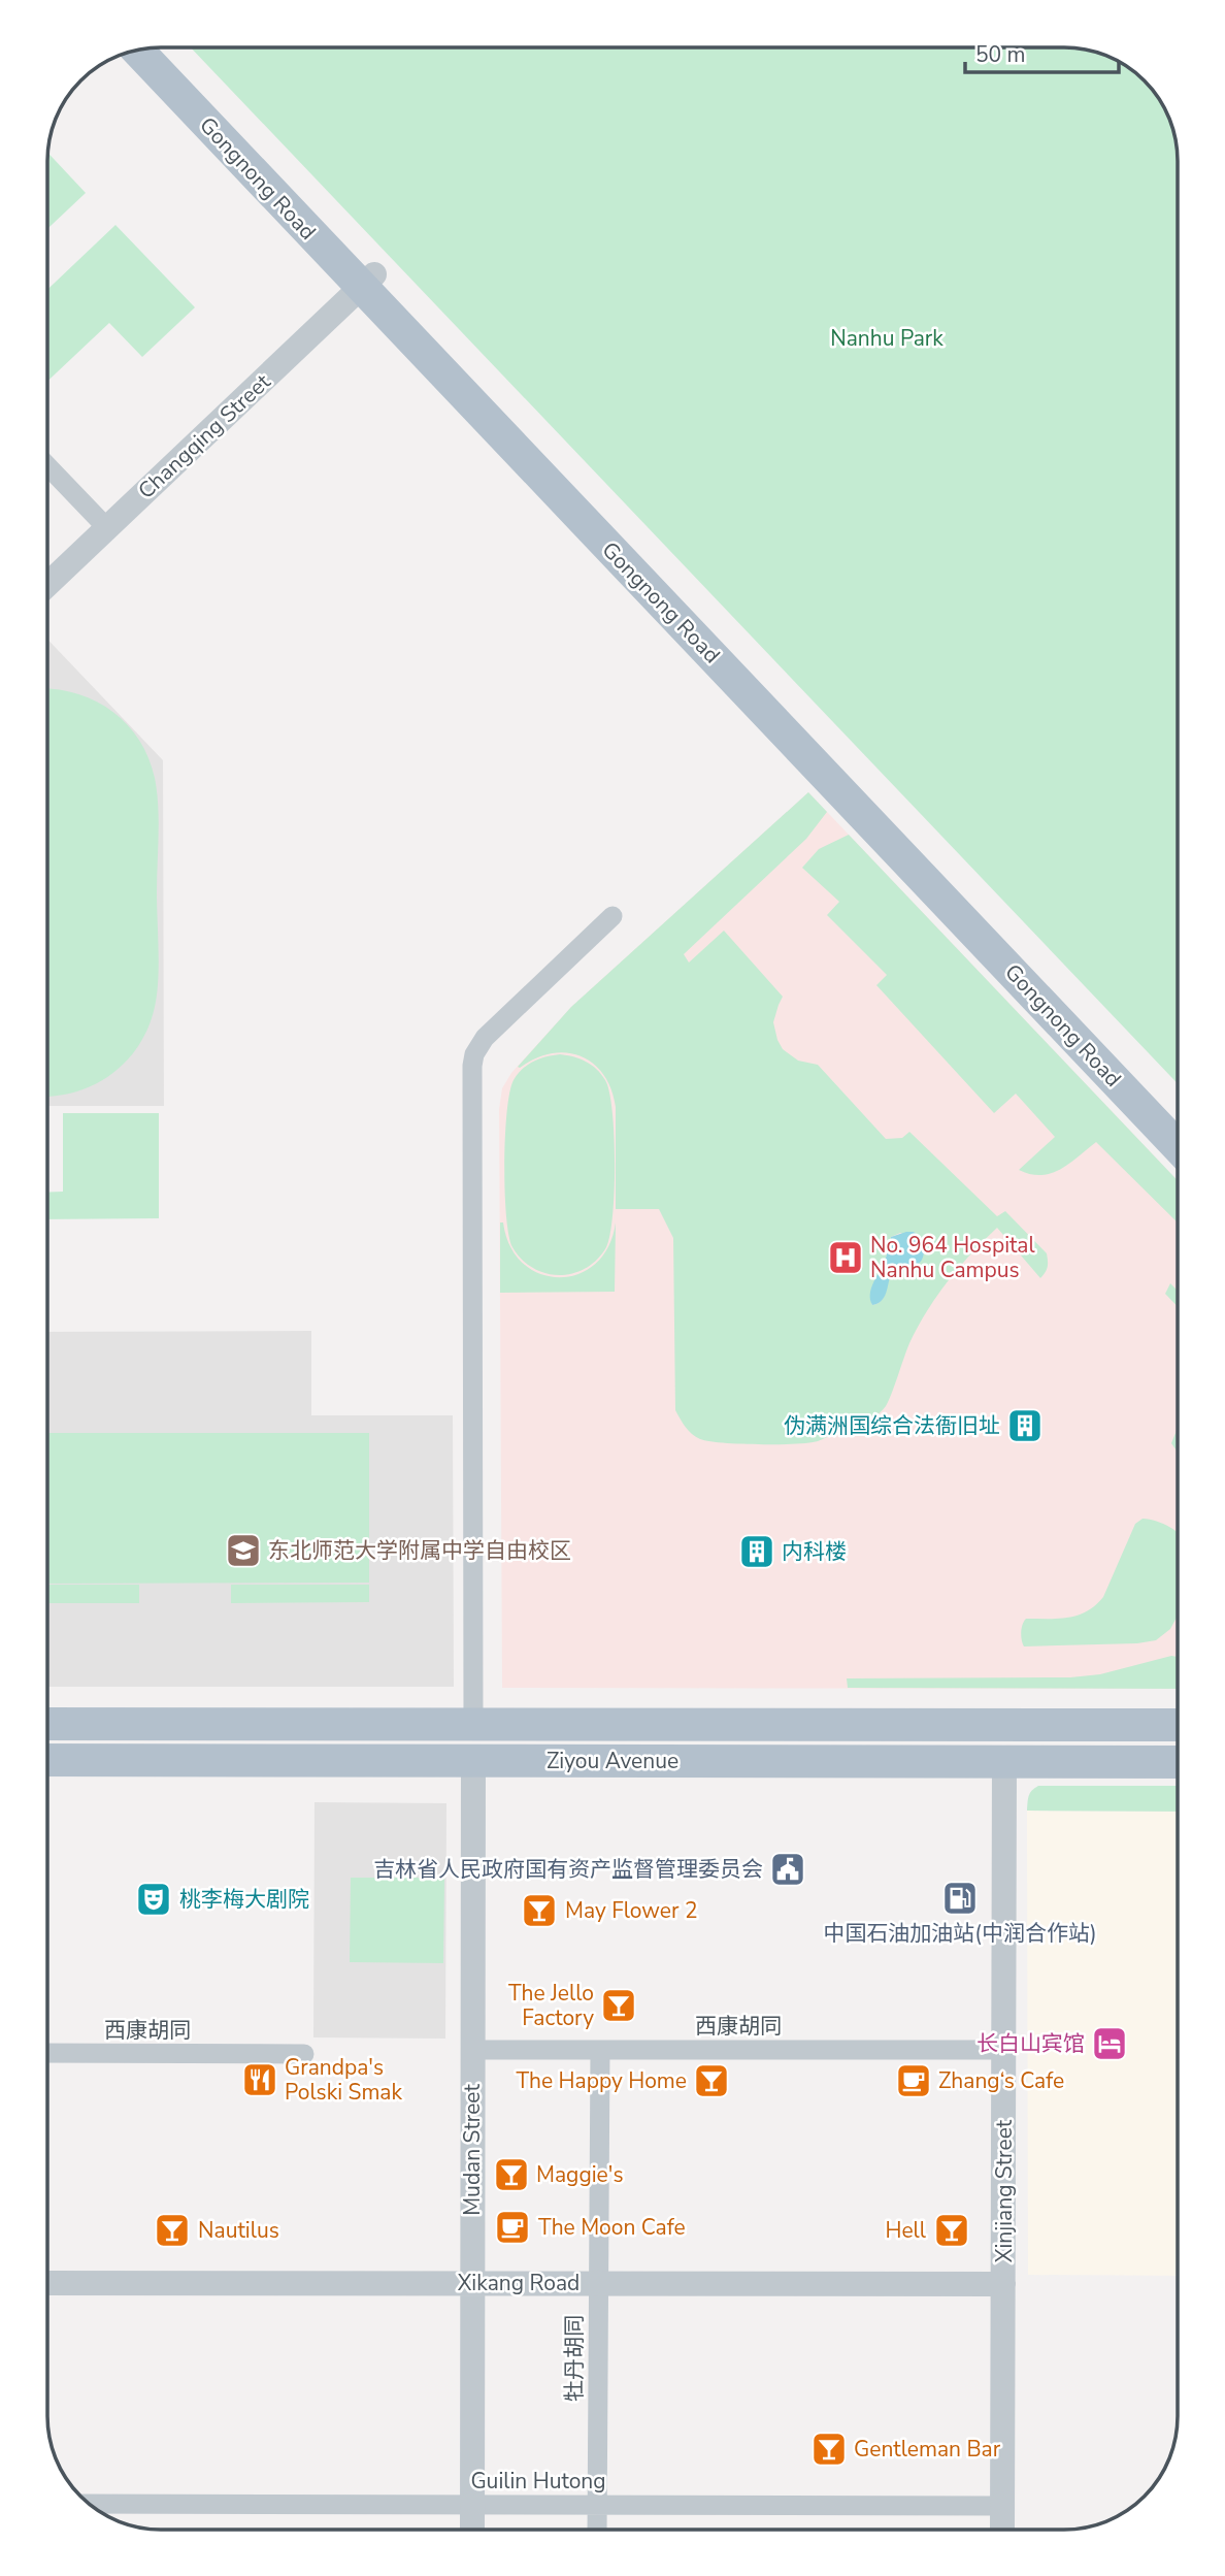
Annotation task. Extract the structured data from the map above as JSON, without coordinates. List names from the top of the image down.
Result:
{
  "streets": {
    "main road": ["Gongnong Road", "Ziyou Avenue"],
    "street": [
      "Changqing Street",
      "西康胡同",
      "Mudan Street",
      "Xinjiang Street",
      "Xikang Road",
      "牡丹胡同",
      "Guilin Hutong"
    ]
  },
  "crossings": [
    ["Gongnong Road", "Changqing Street"],
    ["Ziyou Avenue", "Mudan Street"],
    ["Ziyou Avenue", "Xinjiang Street"],
    ["西康胡同", "Mudan Street"],
    ["西康胡同", "Xinjiang Street"],
    ["西康胡同", "牡丹胡同"],
    ["Mudan Street", "Xikang Road"],
    ["Mudan Street", "Guilin Hutong"],
    ["Xinjiang Street", "Xikang Road"],
    ["Xinjiang Street", "Guilin Hutong"],
    ["Xikang Road", "牡丹胡同"],
    ["牡丹胡同", "Guilin Hutong"]
  ],
  "parks": ["Nanhu Park"],
  "places": {
    "hospital": ["No. 964 Hospital Nanhu Campus"],
    "building": ["伪满洲国综合法衙旧址", "内科楼"],
    "school or university": ["东北师范大学附属中学自由校区"],
    "public building": ["吉林省人民政府国有资产监督管理委员会"],
    "fuel station": ["中国石油加油站(中润合作站)"],
    "theatre": ["桃李梅大剧院"],
    "bar": [
      "May Flower 2",
      "The Jello Factory",
      "The Happy Home",
      "Maggie's",
      "Nautilus",
      "Hell",
      "Gentleman Bar"
    ],
    "hotel": ["长白山宾馆"],
    "restaurant": ["Grandpa's Polski Smak"],
    "cafe": ["Zhang‘s Cafe", "The Moon Cafe"]
  },
  "scale_bar": "50 m"
}
